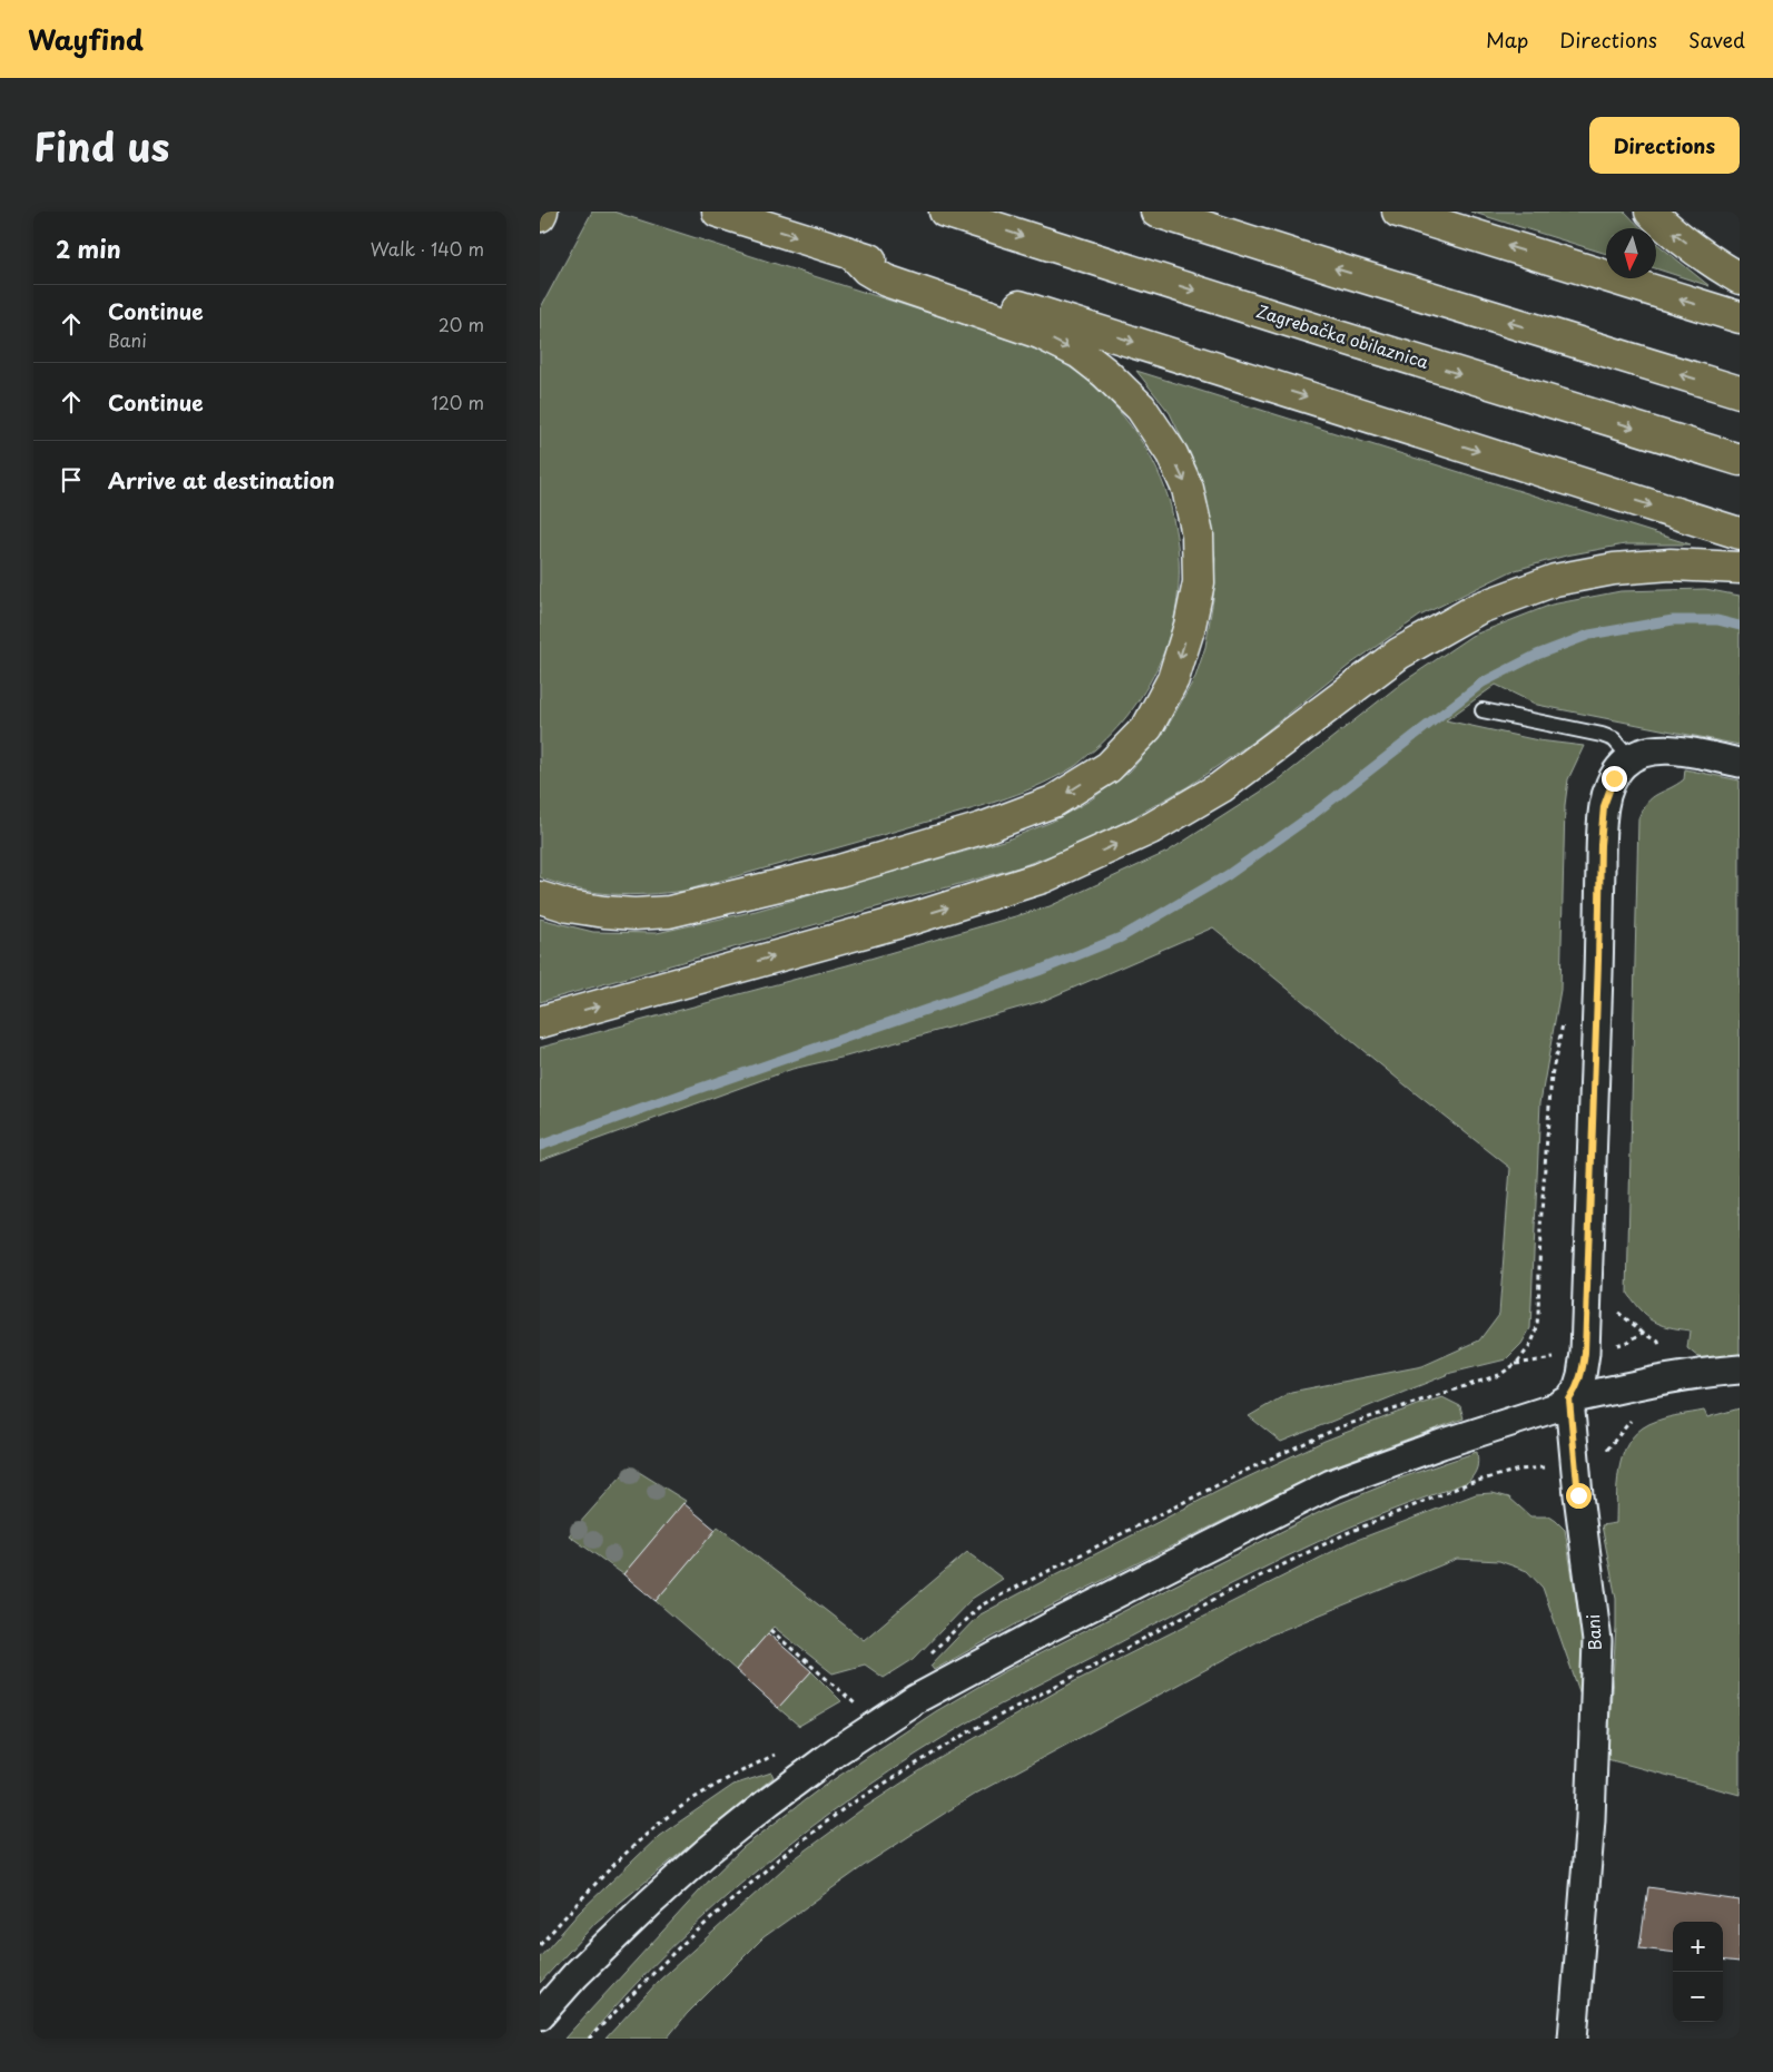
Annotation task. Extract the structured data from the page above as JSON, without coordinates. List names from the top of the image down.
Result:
{
  "streets": {
    "highway": ["Zagrebačka obilaznica"],
    "street": ["Bani"]
  },
  "north": "bottom",
  "page": {
    "header": "Wayfind",
    "nav": ["Map", "Directions", "Saved"],
    "title": "Find us",
    "buttons": "Directions",
    "heading": ["2 min", "Walk · 140 m"],
    "list": [
      ["Continue", "Bani", "20 m"],
      ["Continue", "120 m"],
      "Arrive at destination"
    ],
    "map_buttons": ["+", "−"]
  }
}
